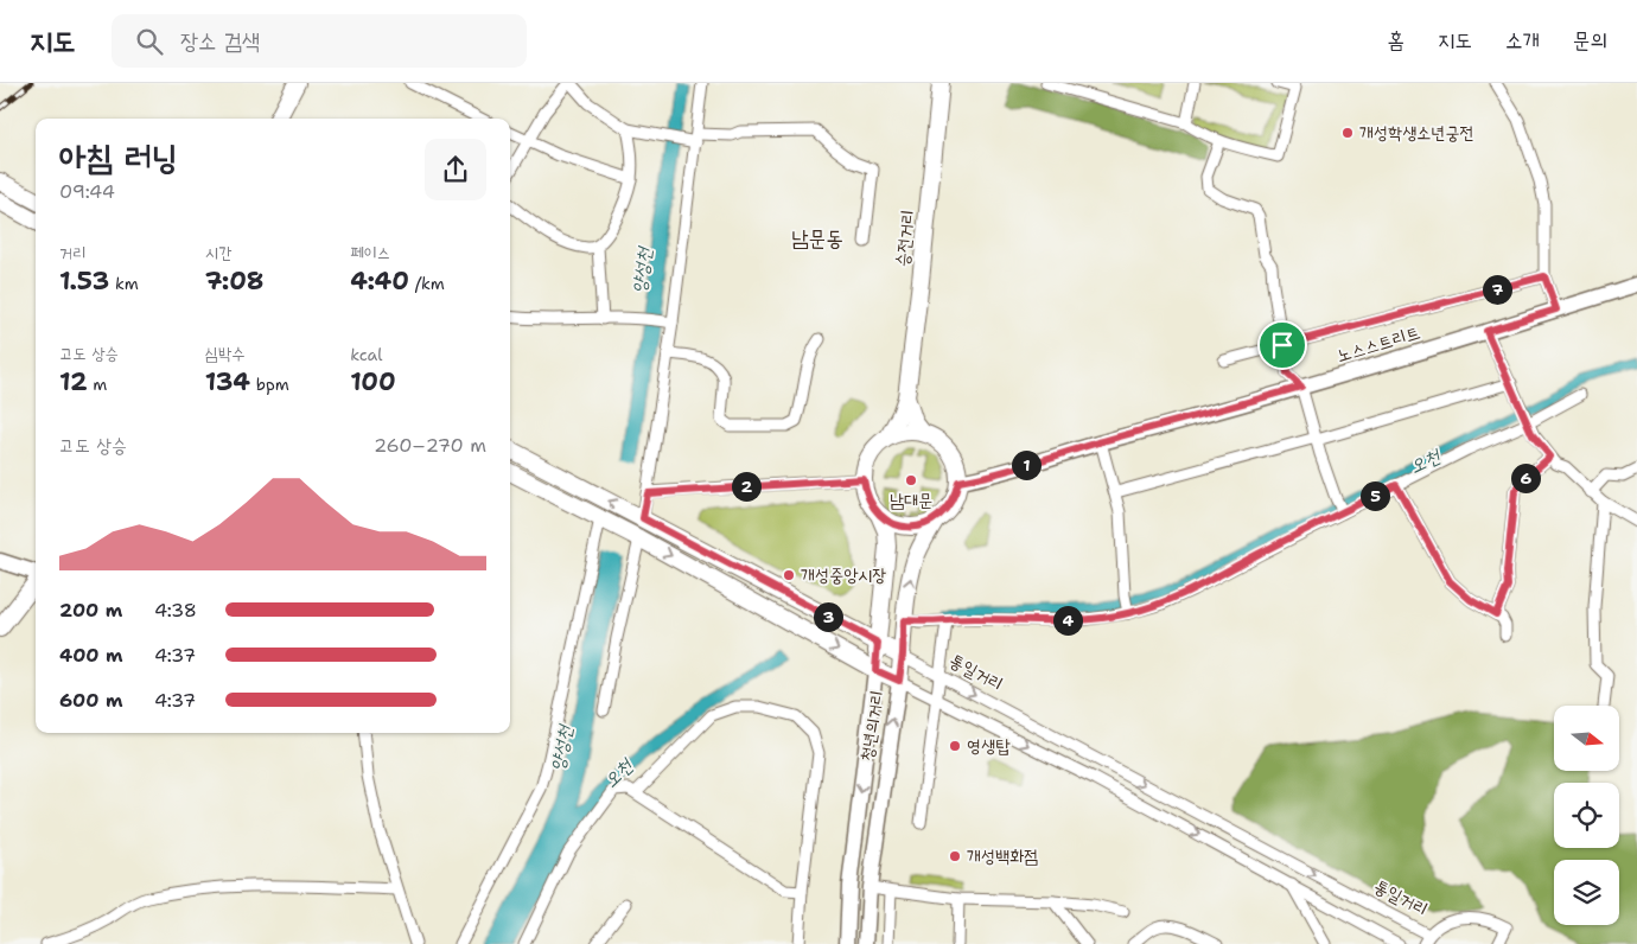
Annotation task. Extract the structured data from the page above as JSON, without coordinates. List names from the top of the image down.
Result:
{
  "streets": {
    "main road": [
      "승전거리",
      "노스스트리트",
      "통일거리",
      "청년의거리"
    ]
  },
  "crossings": [
    ["노스스트리트", "청년의거리"],
    ["통일거리", "청년의거리"]
  ],
  "districts": ["남문동"],
  "water": ["양성천", "오천"],
  "places": [
    "개성학생소년궁전",
    "남대문",
    "개성중앙시장",
    "영생탑",
    "개성백화점"
  ],
  "north": "right",
  "page": {
    "header": "지도",
    "search": "장소 검색",
    "nav": [
      "홈",
      "지도",
      "소개",
      "문의"
    ],
    "heading": ["아침 러닝", "09:44"],
    "stats": [
      ["거리", "1.53 km"],
      ["시간", "7:08"],
      ["페이스", "4:40 /km"],
      ["고도 상승", "12 m"],
      ["심박수", "134 bpm"],
      ["kcal", "100"]
    ],
    "pins": [
      "7",
      "1",
      "6",
      "2",
      "5",
      "3",
      "4"
    ],
    "chart": ["고도 상승", "260–270 m"],
    "list": [
      {
        "name": "200 m",
        "note": "4:38"
      },
      {
        "name": "400 m",
        "note": "4:37"
      },
      {
        "name": "600 m",
        "note": "4:37"
      }
    ]
  }
}
